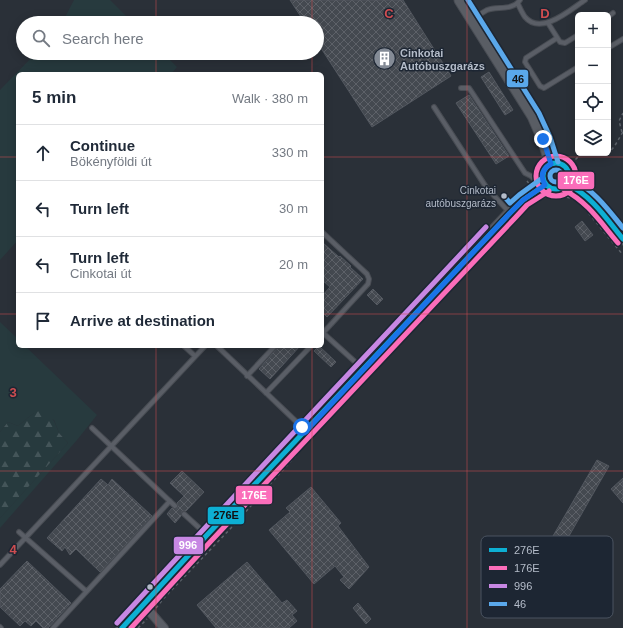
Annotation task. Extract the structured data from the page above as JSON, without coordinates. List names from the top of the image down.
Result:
{
  "places": {
    "building": ["Cinkotai Autóbuszgarázs"],
    "other": ["Cinkotai autóbuszgarázs"]
  },
  "lines": [
    "transit line 46",
    "transit line 176E",
    "transit line 276E",
    "transit line 996"
  ],
  "legend": [
    "276E",
    "176E",
    "996",
    "46"
  ],
  "page": {
    "map_buttons": ["+", "−"],
    "search": "Search here",
    "heading": ["5 min", "Walk · 380 m"],
    "list": [
      ["Continue", "Bökényföldi út", "330 m"],
      ["Turn left", "30 m"],
      ["Turn left", "Cinkotai út", "20 m"],
      "Arrive at destination"
    ]
  },
  "grid": {
    "columns": ["C", "D"],
    "rows": ["3", "4"]
  }
}
